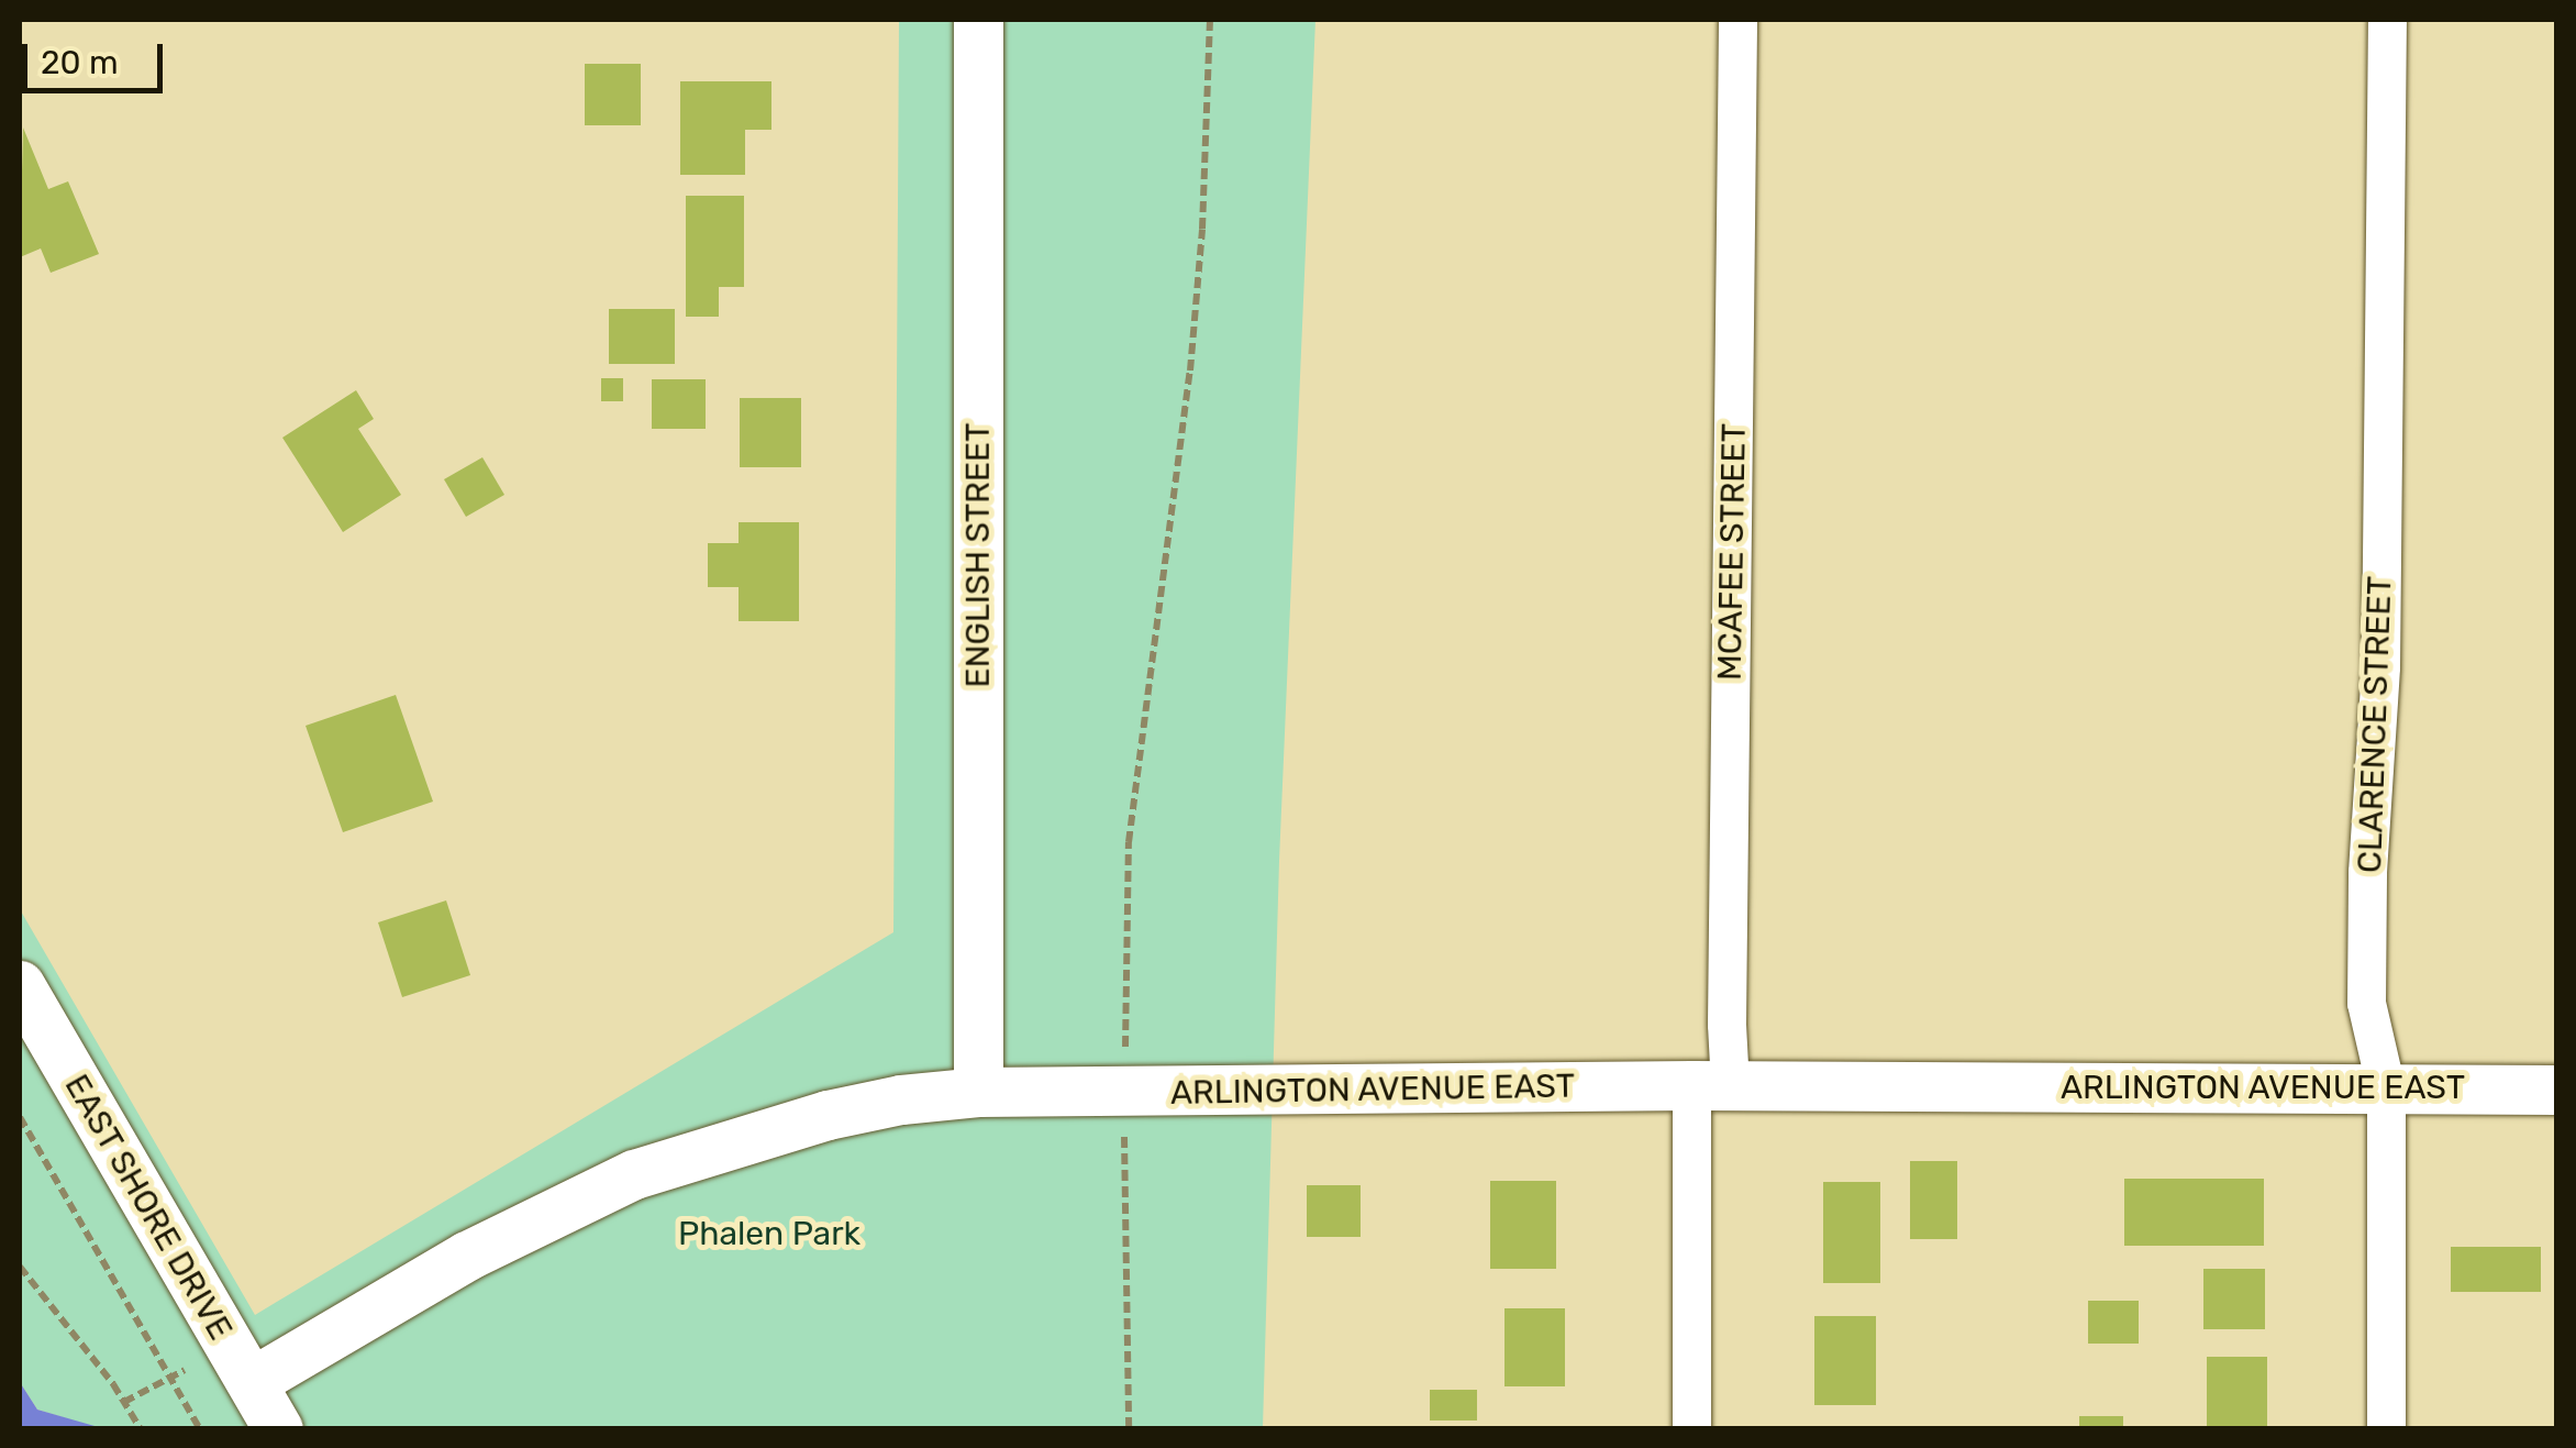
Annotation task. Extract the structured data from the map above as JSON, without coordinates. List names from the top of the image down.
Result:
{
  "streets": {
    "street": [
      "MCAFEE STREET",
      "ENGLISH STREET",
      "CLARENCE STREET",
      "ARLINGTON AVENUE EAST",
      "EAST SHORE DRIVE"
    ]
  },
  "crossings": [
    ["MCAFEE STREET", "ARLINGTON AVENUE EAST"],
    ["ENGLISH STREET", "ARLINGTON AVENUE EAST"],
    ["CLARENCE STREET", "ARLINGTON AVENUE EAST"],
    ["ARLINGTON AVENUE EAST", "EAST SHORE DRIVE"]
  ],
  "parks": ["Phalen Park"],
  "scale_bar": "20 m"
}
